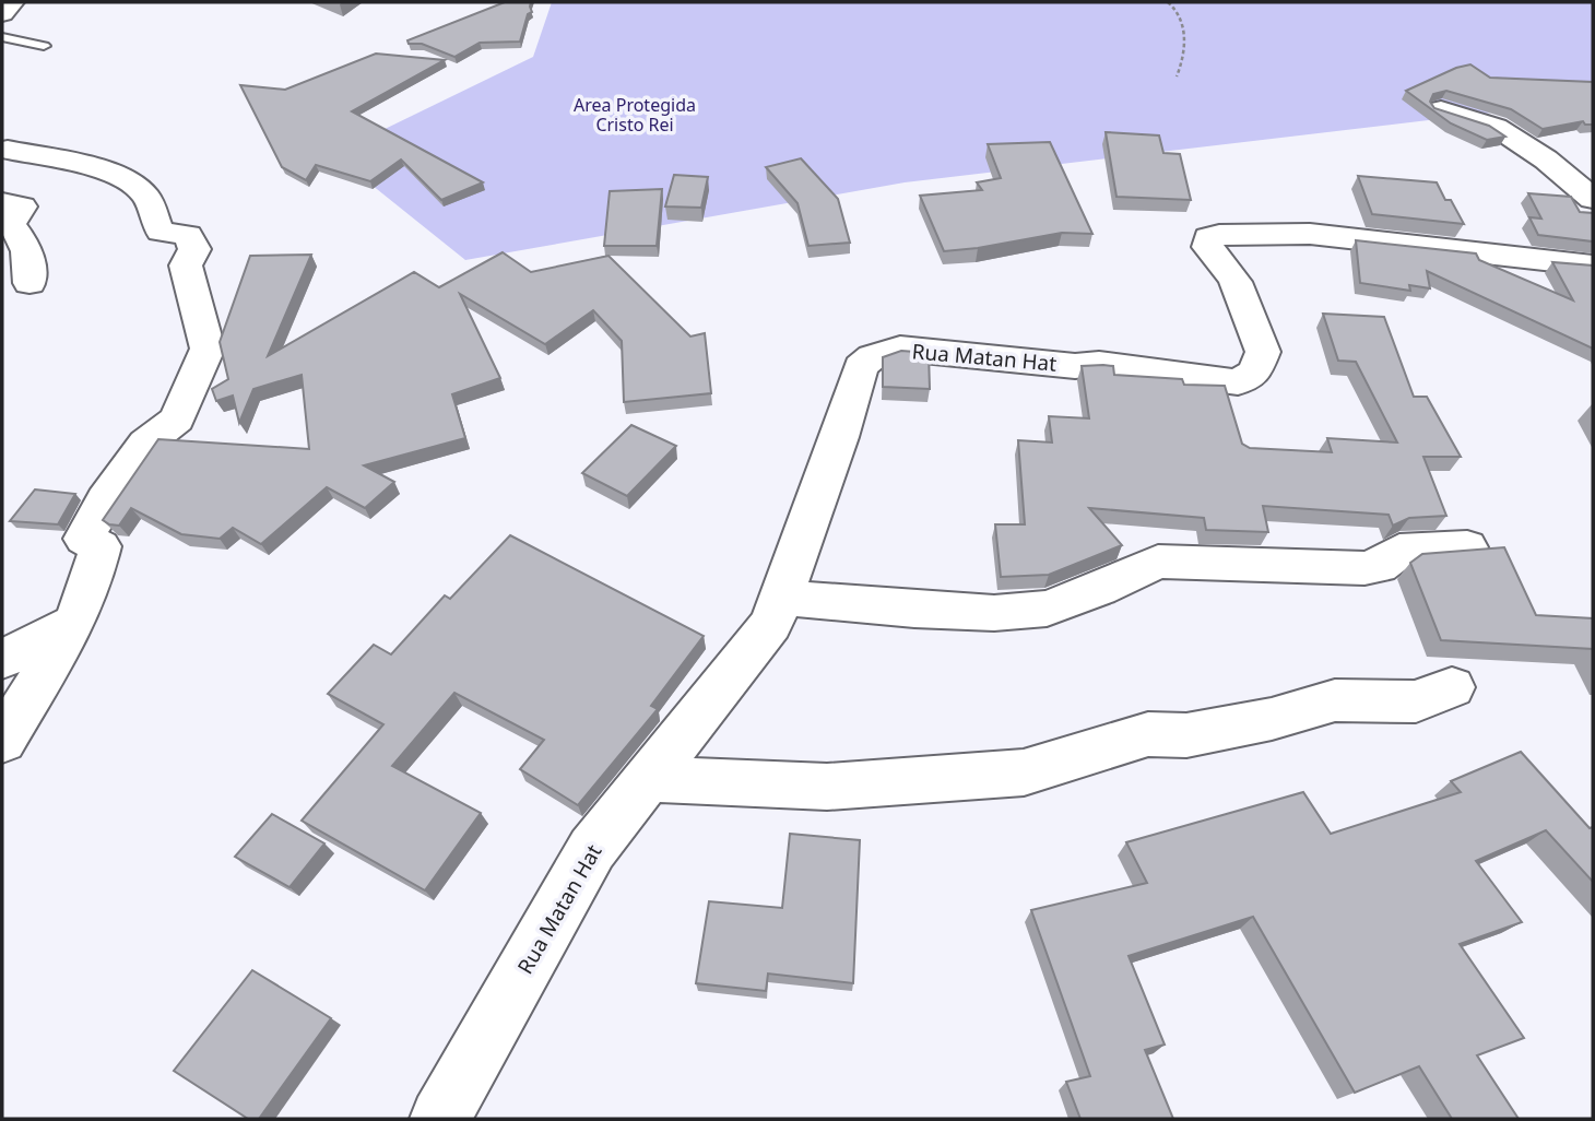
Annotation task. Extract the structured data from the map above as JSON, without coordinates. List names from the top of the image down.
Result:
{
  "streets": {
    "street": ["Rua Matan Hat"]
  },
  "parks": ["Area Protegida Cristo Rei"]
}
